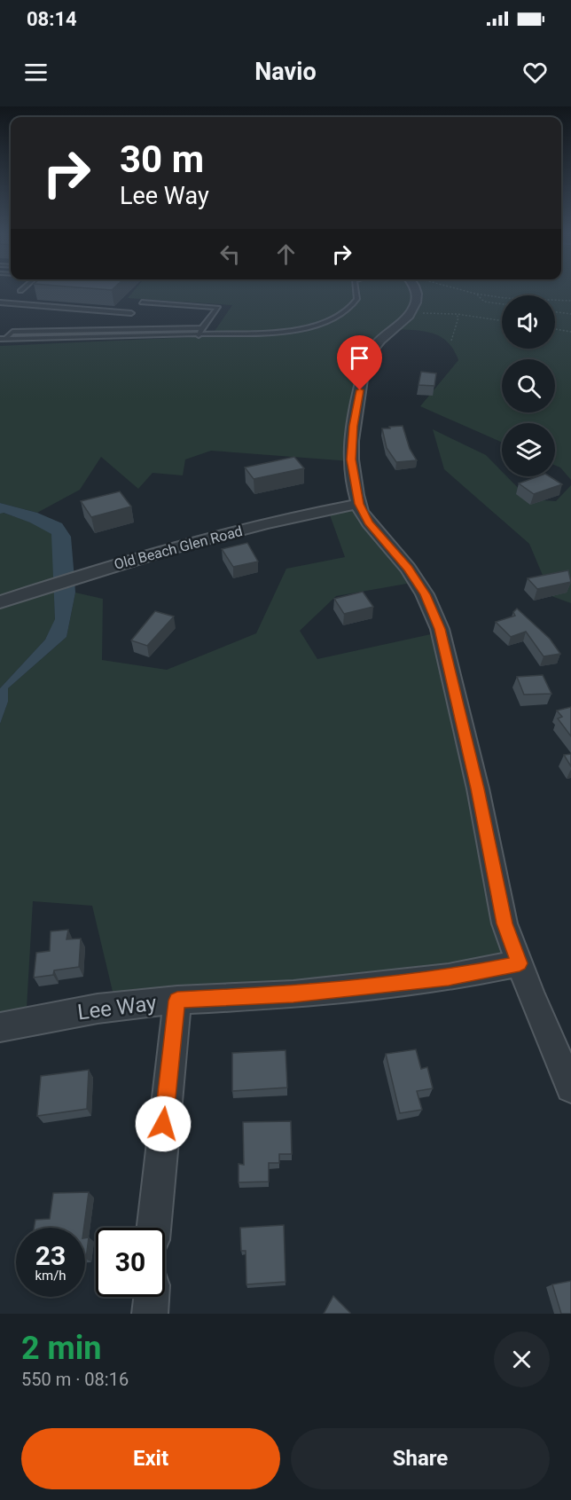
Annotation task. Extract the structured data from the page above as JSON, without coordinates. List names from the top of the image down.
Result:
{
  "streets": {
    "street": ["Old Beach Glen Road", "Lee Way"]
  },
  "page": {
    "status": "08:14",
    "header": "Navio",
    "turn": ["30 m", "Lee Way"],
    "speed": "23 km/h",
    "limit": "30",
    "heading": ["2 min", "550 m · 08:16"],
    "buttons": ["Exit", "Share"]
  }
}
